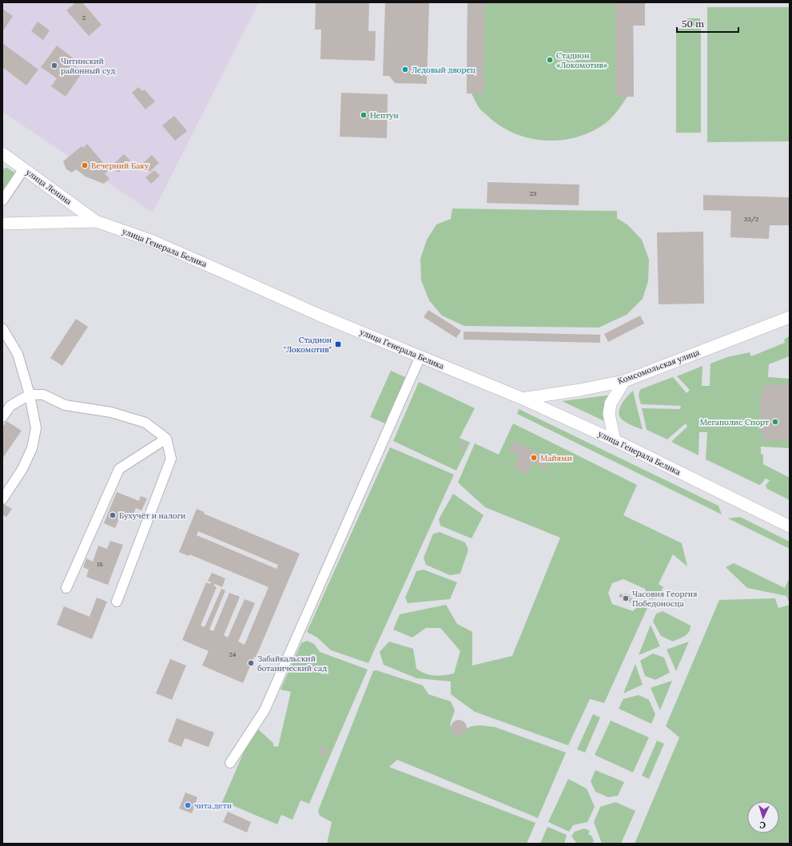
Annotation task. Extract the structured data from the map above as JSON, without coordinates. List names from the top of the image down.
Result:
{
  "streets": {
    "main road": ["улица Ленина", "улица Генерала Белика", "Комсомольская улица"]
  },
  "crossings": [
    ["улица Ленина", "улица Генерала Белика"],
    ["улица Генерала Белика", "Комсомольская улица"]
  ],
  "places": {
    "other": [
      "Стадион «Локомотив»",
      "Читинский районный суд",
      "Ледовый дворец",
      "Нептун",
      "Вечерний Баку",
      "Мегаполис Спорт",
      "Майями",
      "Бухучёт и налоги",
      "Часовня Георгия Победоносца",
      "Забайкальский ботанический сад",
      "чита.дети"
    ],
    "transit": ["Стадион \"Локомотив\""]
  },
  "house_numbers": [
    "2",
    "23",
    "33/2",
    "18",
    "24"
  ],
  "scale_bar": "50 m",
  "north": "bottom"
}
